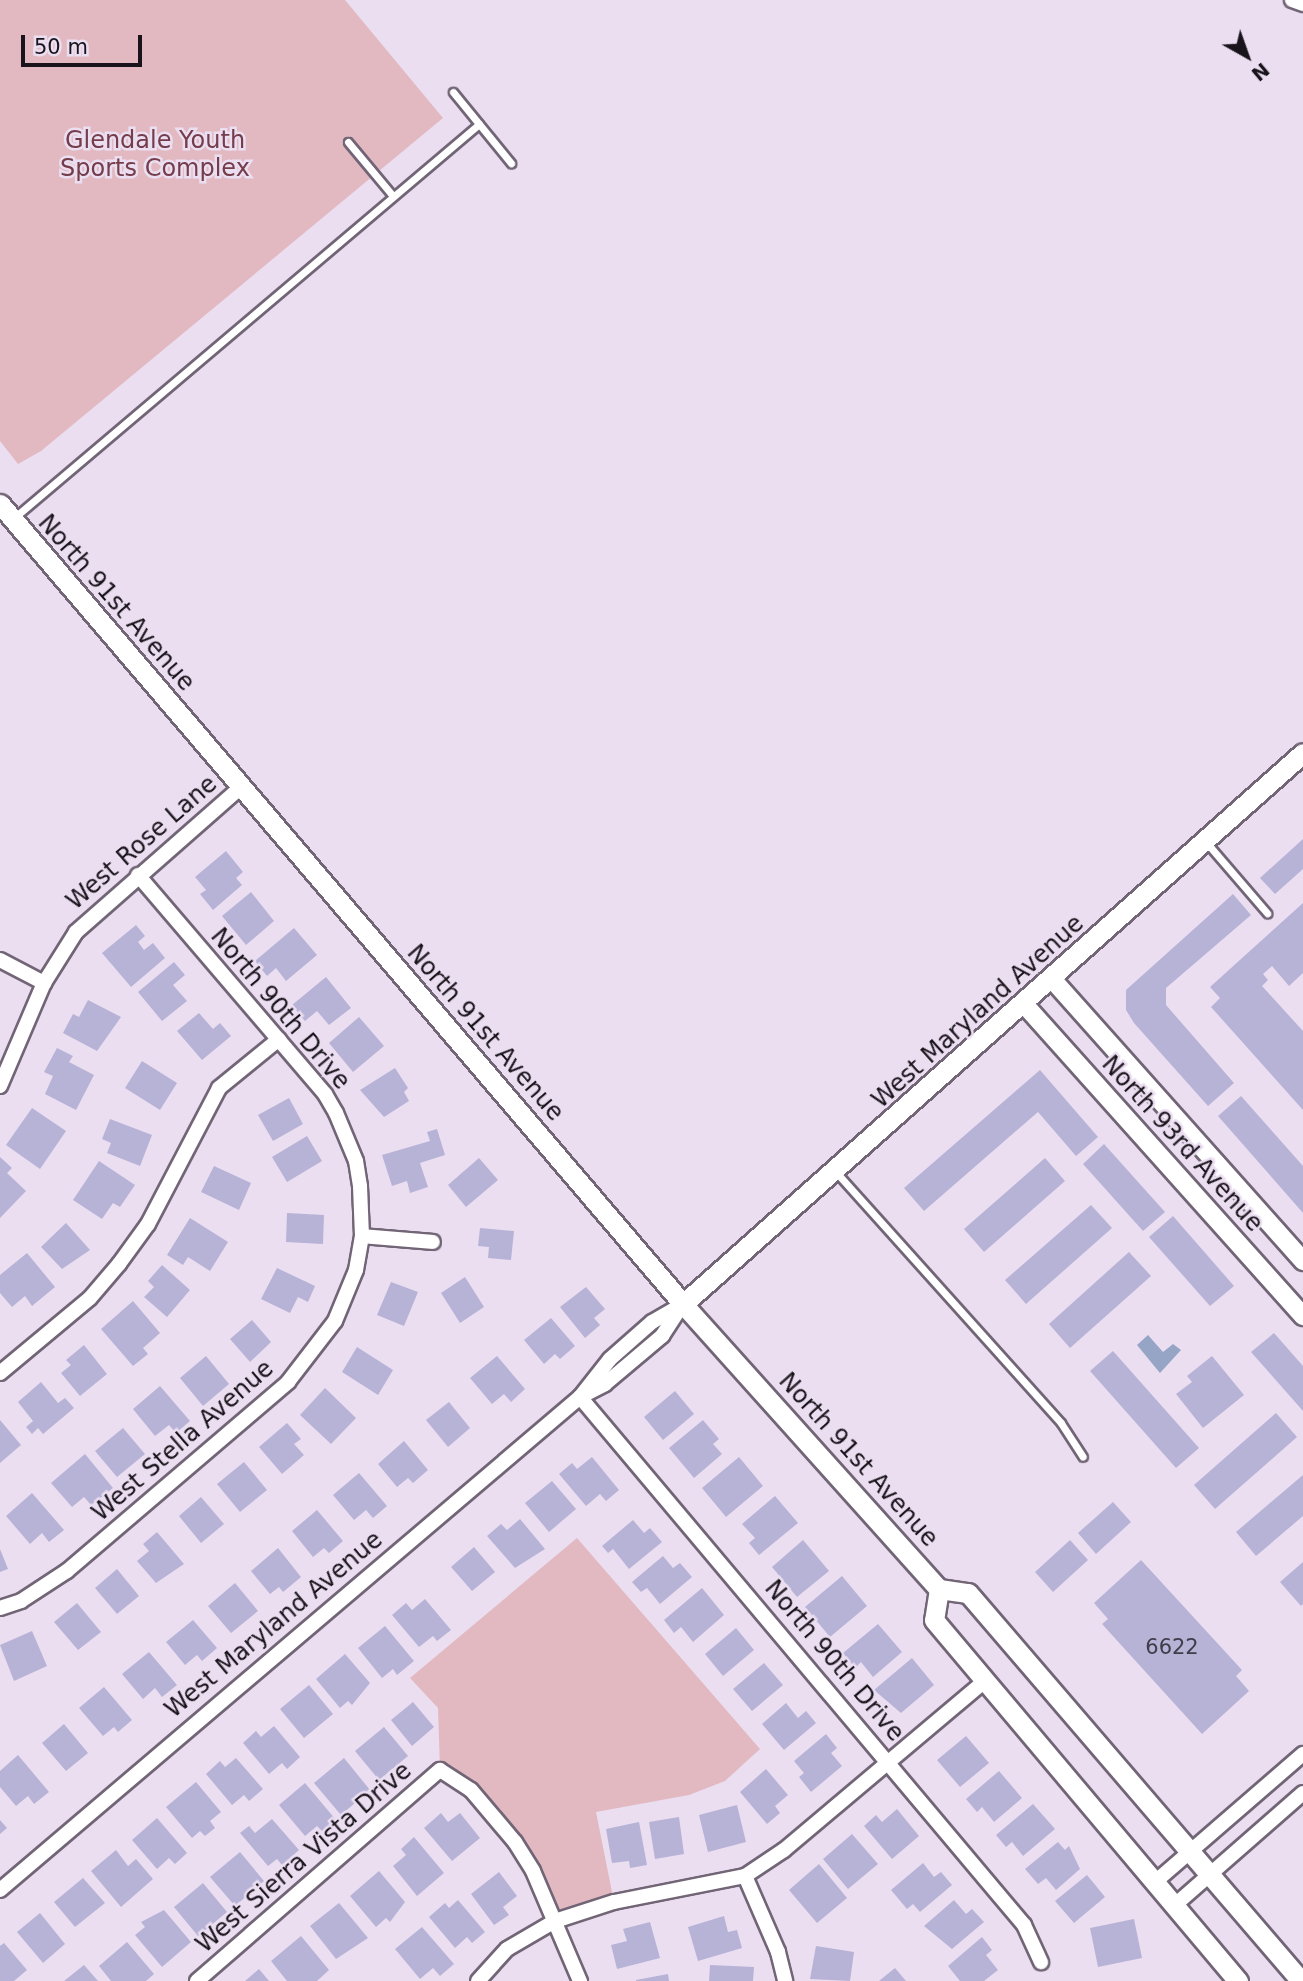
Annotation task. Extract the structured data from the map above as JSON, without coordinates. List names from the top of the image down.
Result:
{
  "streets": {
    "main road": ["North 91st Avenue", "West Maryland Avenue"],
    "street": [
      "West Rose Lane",
      "North 90th Drive",
      "North 93rd Avenue",
      "West Stella Avenue",
      "West Sierra Vista Drive"
    ]
  },
  "crossings": [
    ["North 91st Avenue", "West Rose Lane"],
    ["North 91st Avenue", "West Maryland Avenue"],
    ["West Rose Lane", "North 90th Drive"],
    ["North 90th Drive", "West Maryland Avenue"],
    ["North 90th Drive", "West Stella Avenue"],
    ["West Maryland Avenue", "North 93rd Avenue"]
  ],
  "parks": ["Glendale Youth Sports Complex"],
  "house_numbers": ["6622"],
  "scale_bar": "50 m",
  "north": "bottom right"
}
